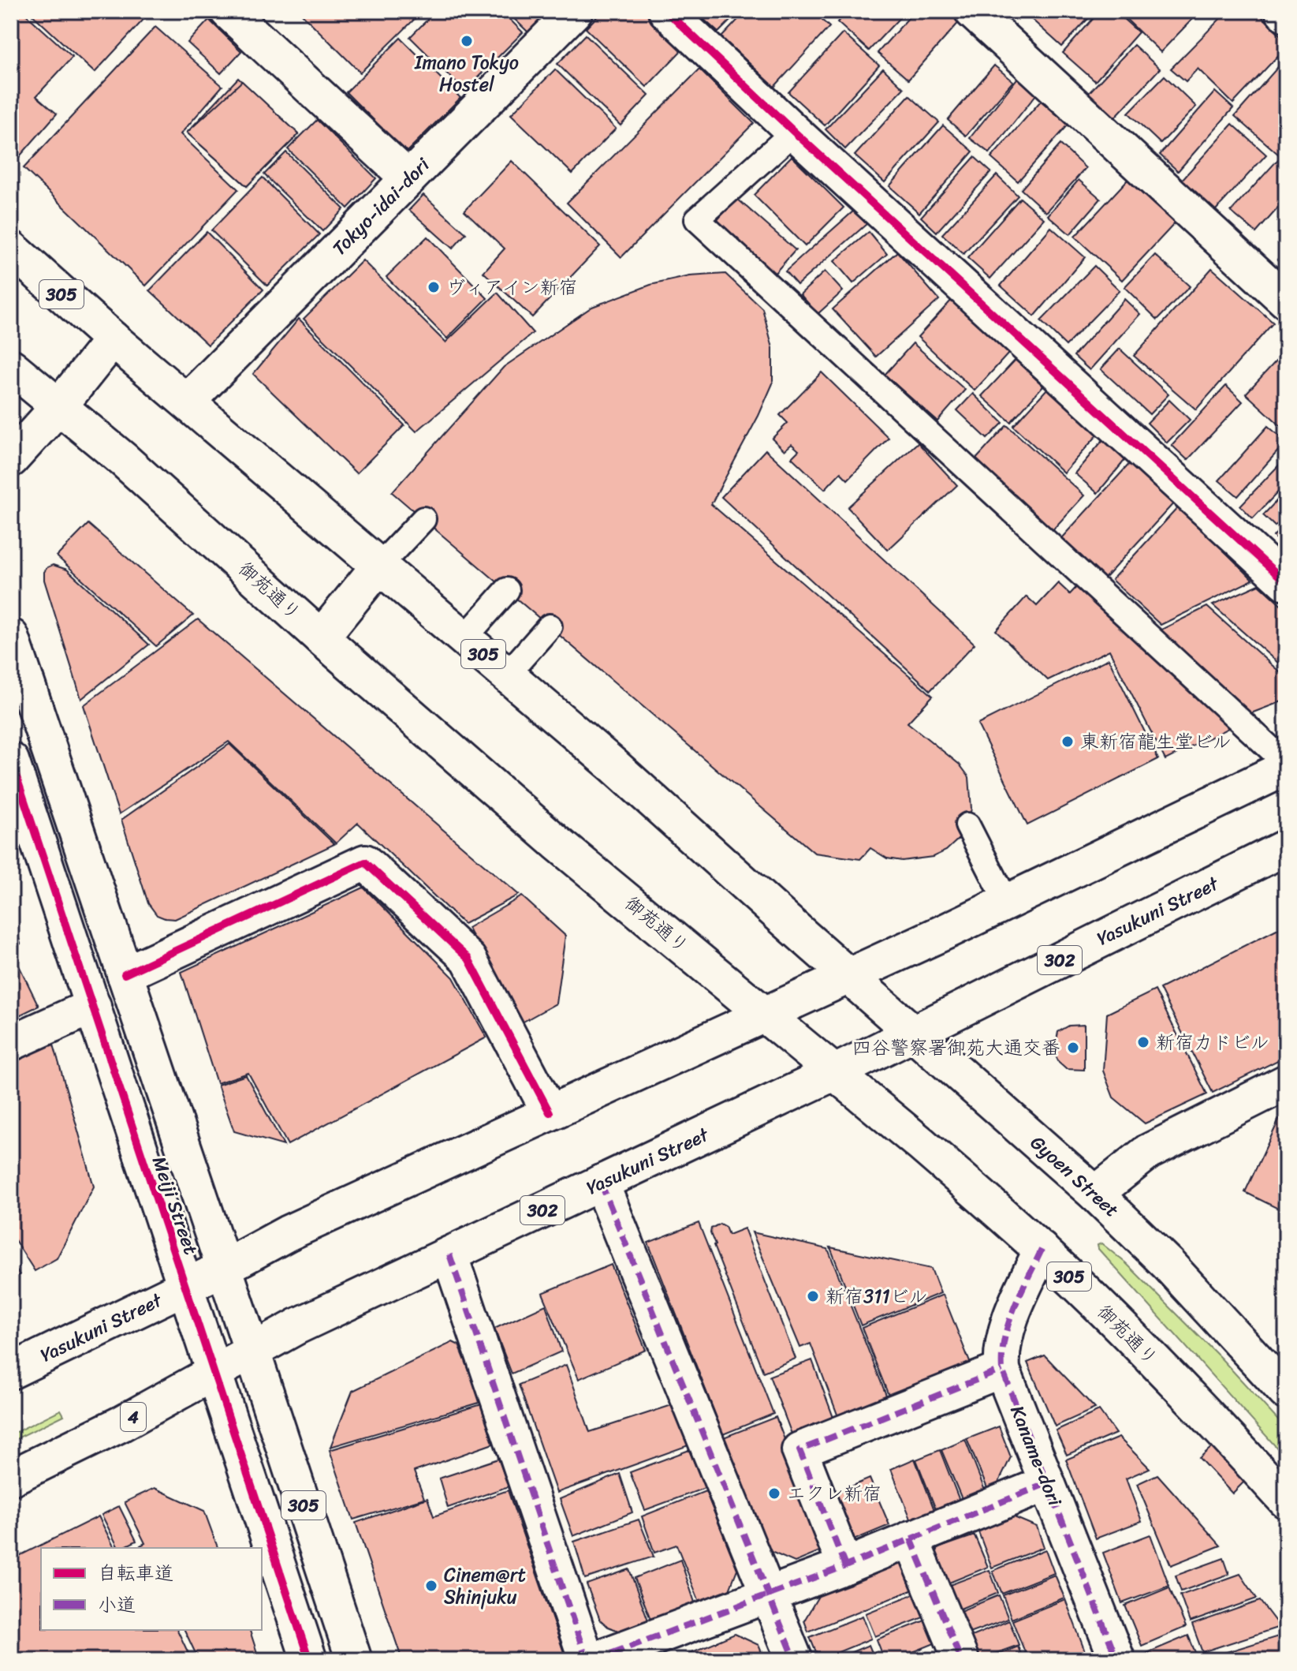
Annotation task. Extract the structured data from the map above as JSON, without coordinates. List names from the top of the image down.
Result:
{
  "streets": {
    "main road": [
      "Tokyo-idai-dori",
      "305",
      "御苑通り",
      "Yasukuni Street",
      "302",
      "Gyoen Street",
      "Meiji Street",
      "4",
      "Kaname-dori"
    ]
  },
  "crossings": [
    ["Tokyo-idai-dori", "305"],
    ["305", "Yasukuni Street"],
    ["305", "Gyoen Street"],
    ["御苑通り", "Yasukuni Street"],
    ["御苑通り", "Kaname-dori"],
    ["Yasukuni Street", "Gyoen Street"],
    ["Yasukuni Street", "Meiji Street"]
  ],
  "places": [
    "Imano Tokyo Hostel",
    "ヴィアイン新宿",
    "東新宿龍生堂ビル",
    "新宿カドビル",
    "四谷警察署御苑大通交番",
    "新宿311ビル",
    "エクレ新宿",
    "Cinem@rt Shinjuku"
  ],
  "legend": ["自転車道", "小道"]
}
